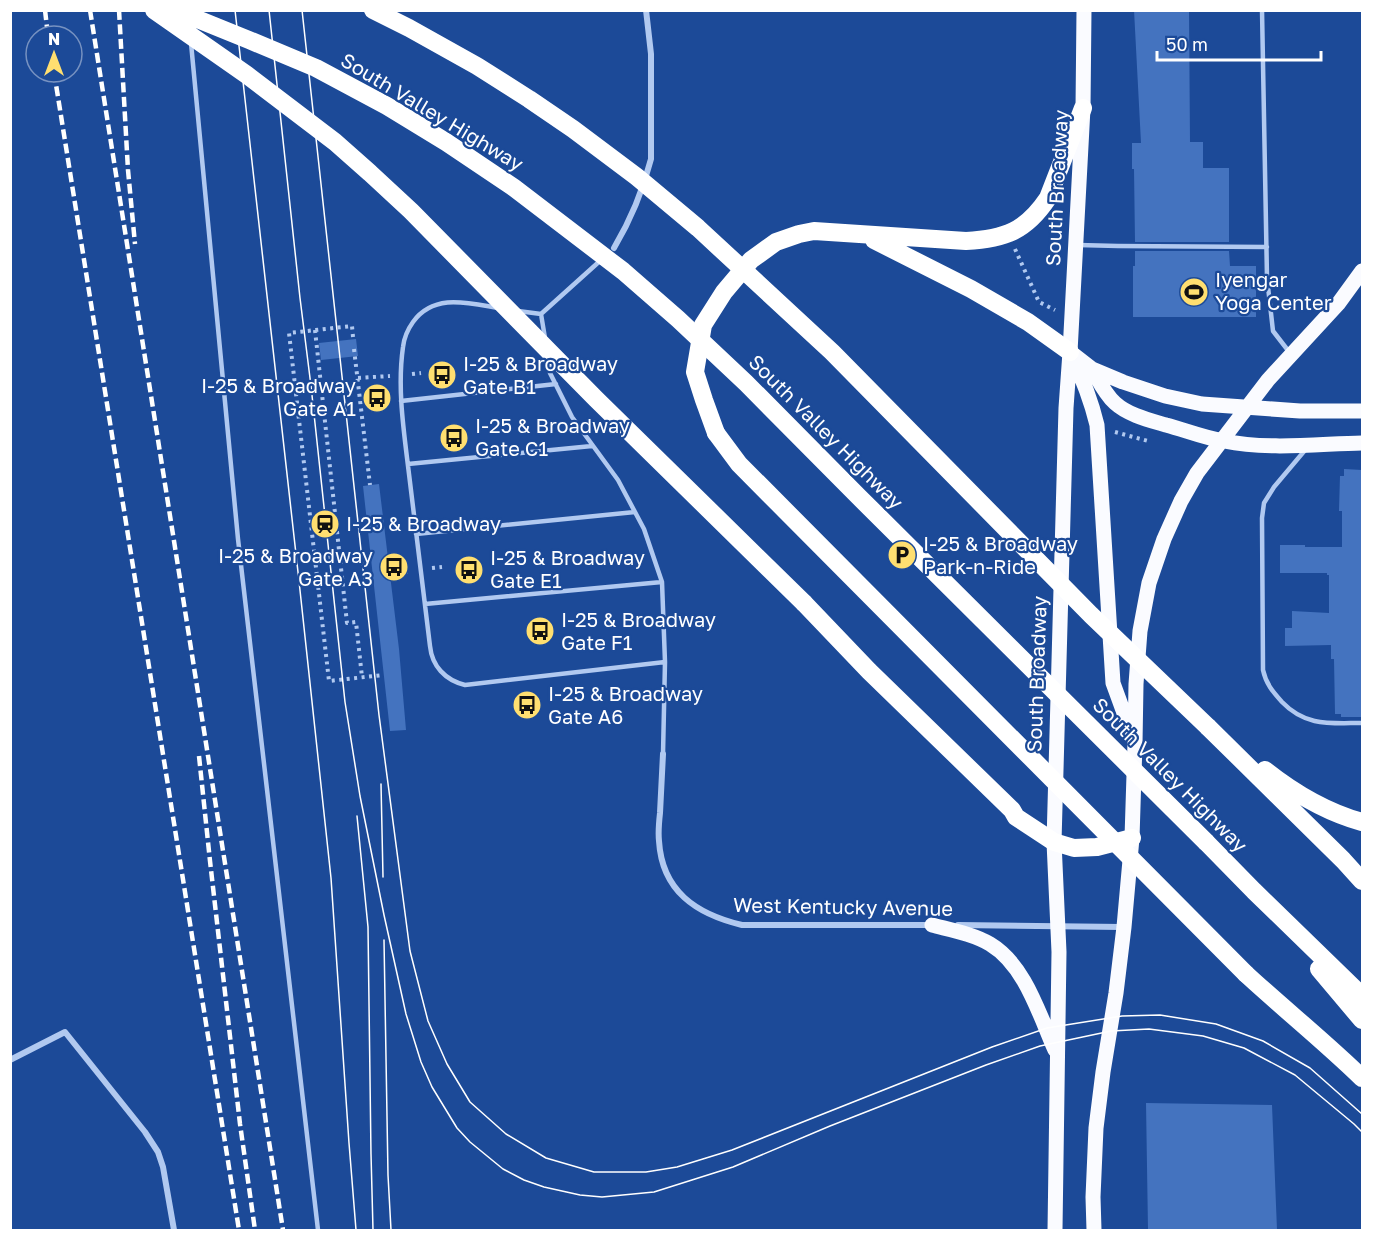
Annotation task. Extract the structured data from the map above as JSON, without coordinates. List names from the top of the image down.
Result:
{
  "streets": {
    "highway": ["South Valley Highway"],
    "main road": ["South Broadway"],
    "street": ["West Kentucky Avenue"]
  },
  "crossings": [
    ["South Broadway", "West Kentucky Avenue"]
  ],
  "places": {
    "sports": ["Iyengar Yoga Center"],
    "bus stop": [
      "I-25 & Broadway Gate B1",
      "I-25 & Broadway Gate A1",
      "I-25 & Broadway Gate C1",
      "I-25 & Broadway Gate A3",
      "I-25 & Broadway Gate E1",
      "I-25 & Broadway Gate F1",
      "I-25 & Broadway Gate A6"
    ],
    "station": ["I-25 & Broadway"],
    "parking": ["I-25 & Broadway Park-n-Ride"]
  },
  "scale_bar": "50 m",
  "north": "top"
}
